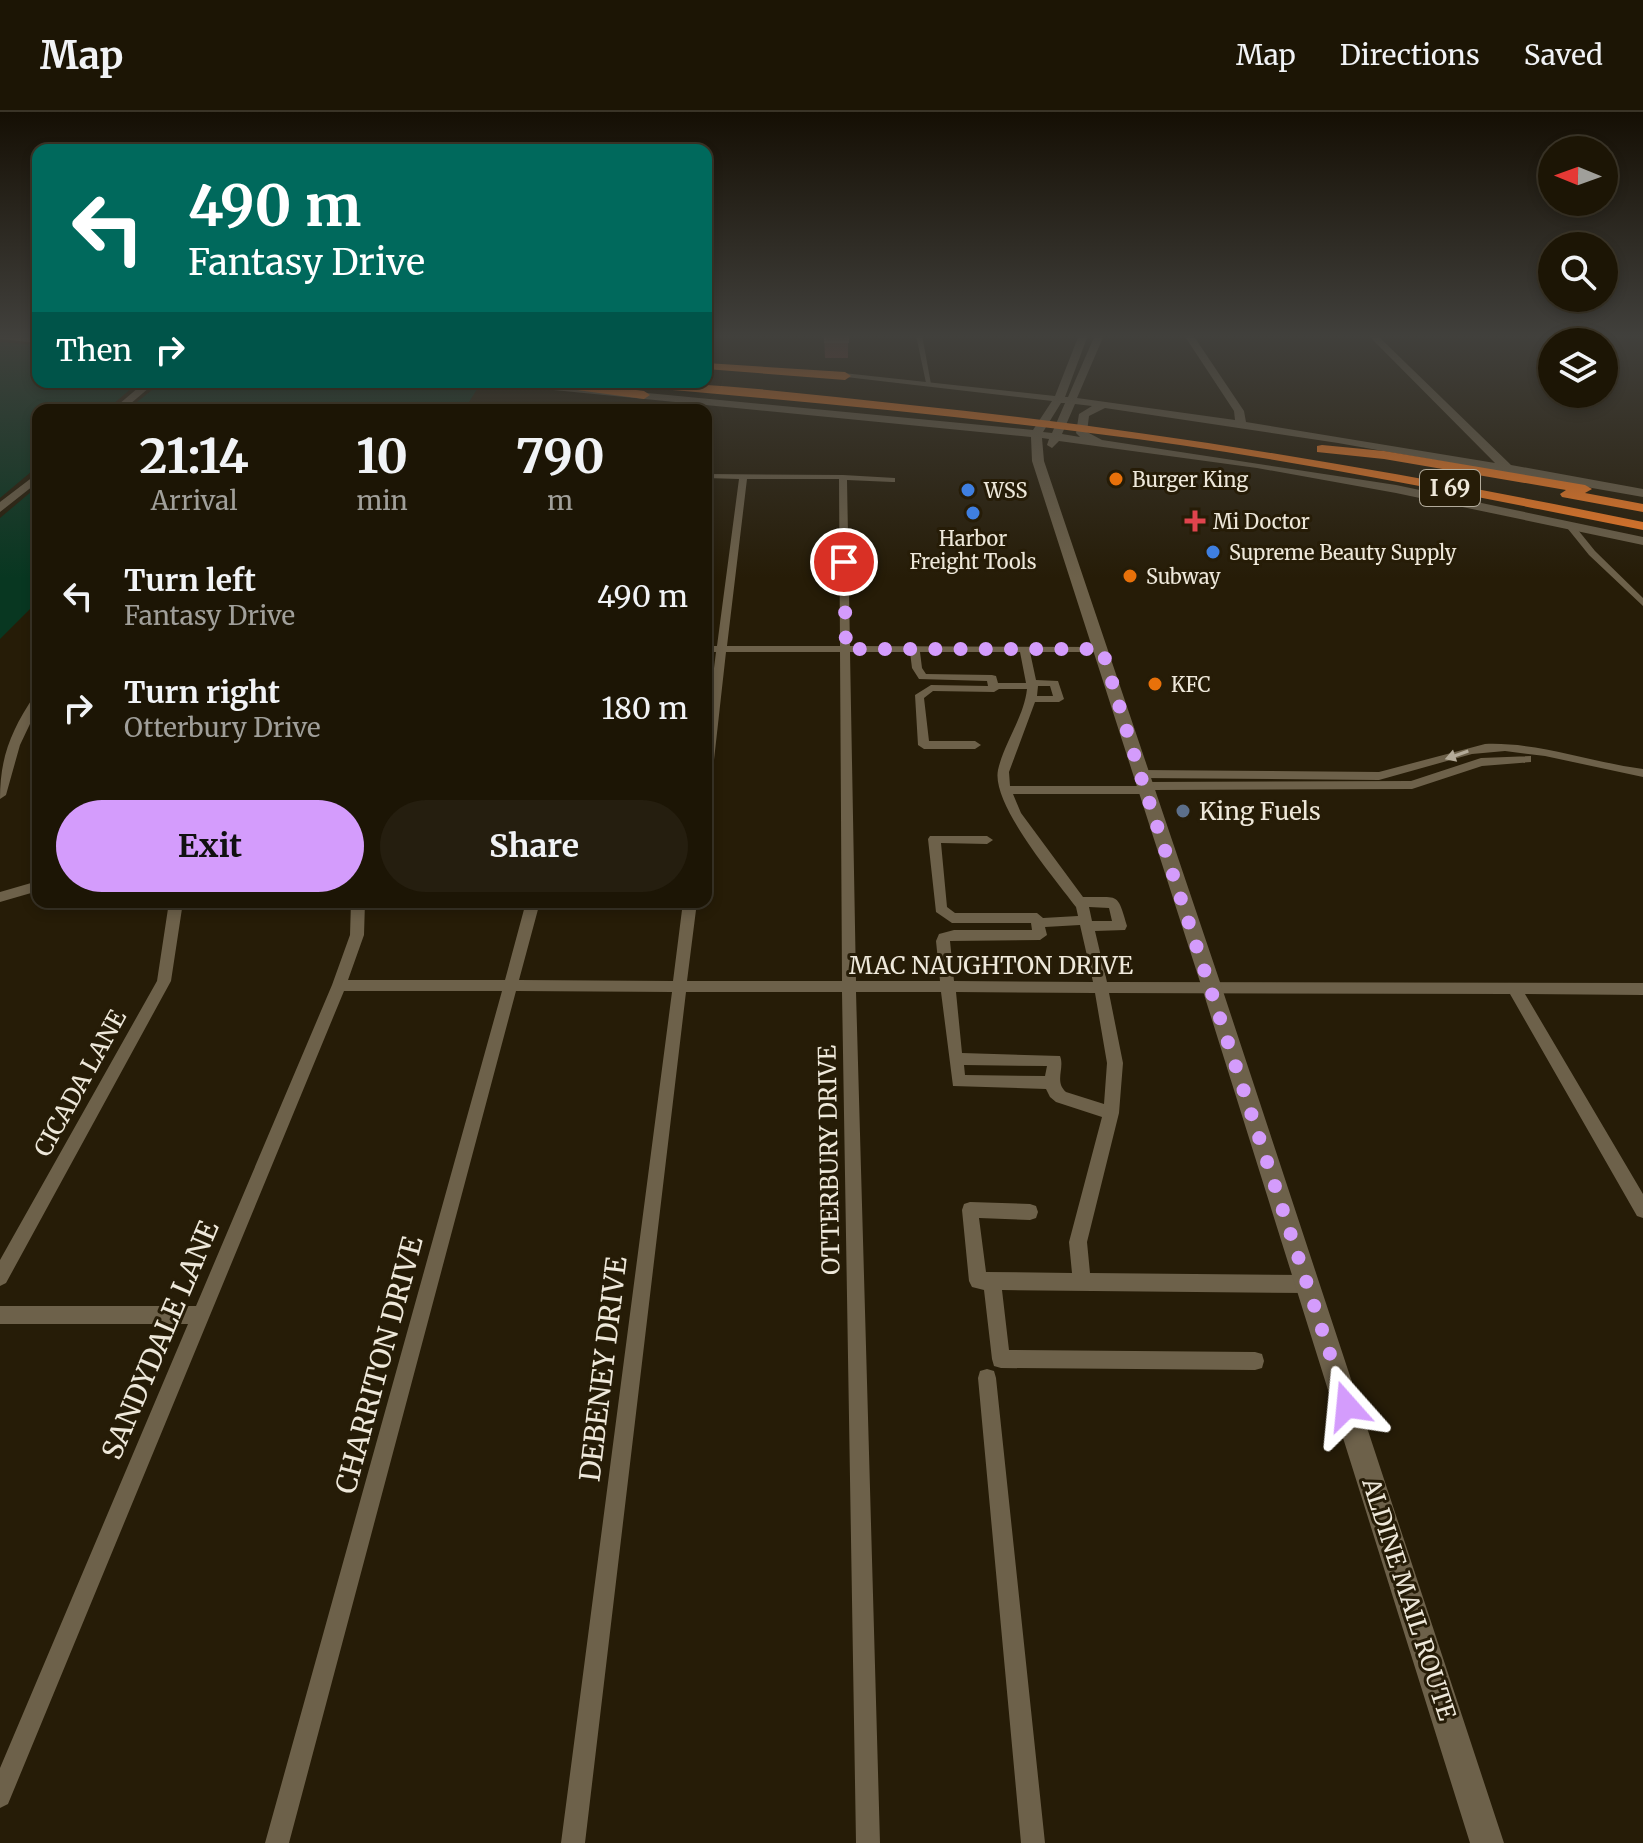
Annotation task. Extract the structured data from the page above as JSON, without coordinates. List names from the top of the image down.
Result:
{
  "streets": {
    "highway": ["I 69"],
    "main road": ["ALDINE MAIL ROUTE"],
    "street": [
      "MAC NAUGHTON DRIVE",
      "CICADA LANE",
      "OTTERBURY DRIVE",
      "SANDYDALE LANE",
      "CHARRITON DRIVE",
      "DEBENEY DRIVE"
    ]
  },
  "crossings": [
    ["MAC NAUGHTON DRIVE", "OTTERBURY DRIVE"],
    ["MAC NAUGHTON DRIVE", "SANDYDALE LANE"],
    ["MAC NAUGHTON DRIVE", "CHARRITON DRIVE"],
    ["MAC NAUGHTON DRIVE", "DEBENEY DRIVE"],
    ["MAC NAUGHTON DRIVE", "ALDINE MAIL ROUTE"]
  ],
  "places": {
    "other": [
      "Burger King",
      "WSS",
      "Harbor Freight Tools",
      "Supreme Beauty Supply",
      "Subway",
      "KFC",
      "King Fuels"
    ],
    "health": ["Mi Doctor"]
  },
  "north": "left",
  "page": {
    "header": "Map",
    "nav": ["Map", "Directions", "Saved"],
    "turn": ["490 m", "Fantasy Drive"],
    "then": "Then",
    "eta": [
      "21:14",
      "Arrival",
      "10",
      "min",
      "790",
      "m"
    ],
    "list": [
      {
        "name": "Turn left",
        "note": "Fantasy Drive",
        "value": "490 m"
      },
      {
        "name": "Turn right",
        "note": "Otterbury Drive",
        "value": "180 m"
      }
    ],
    "buttons": ["Exit", "Share"]
  }
}
